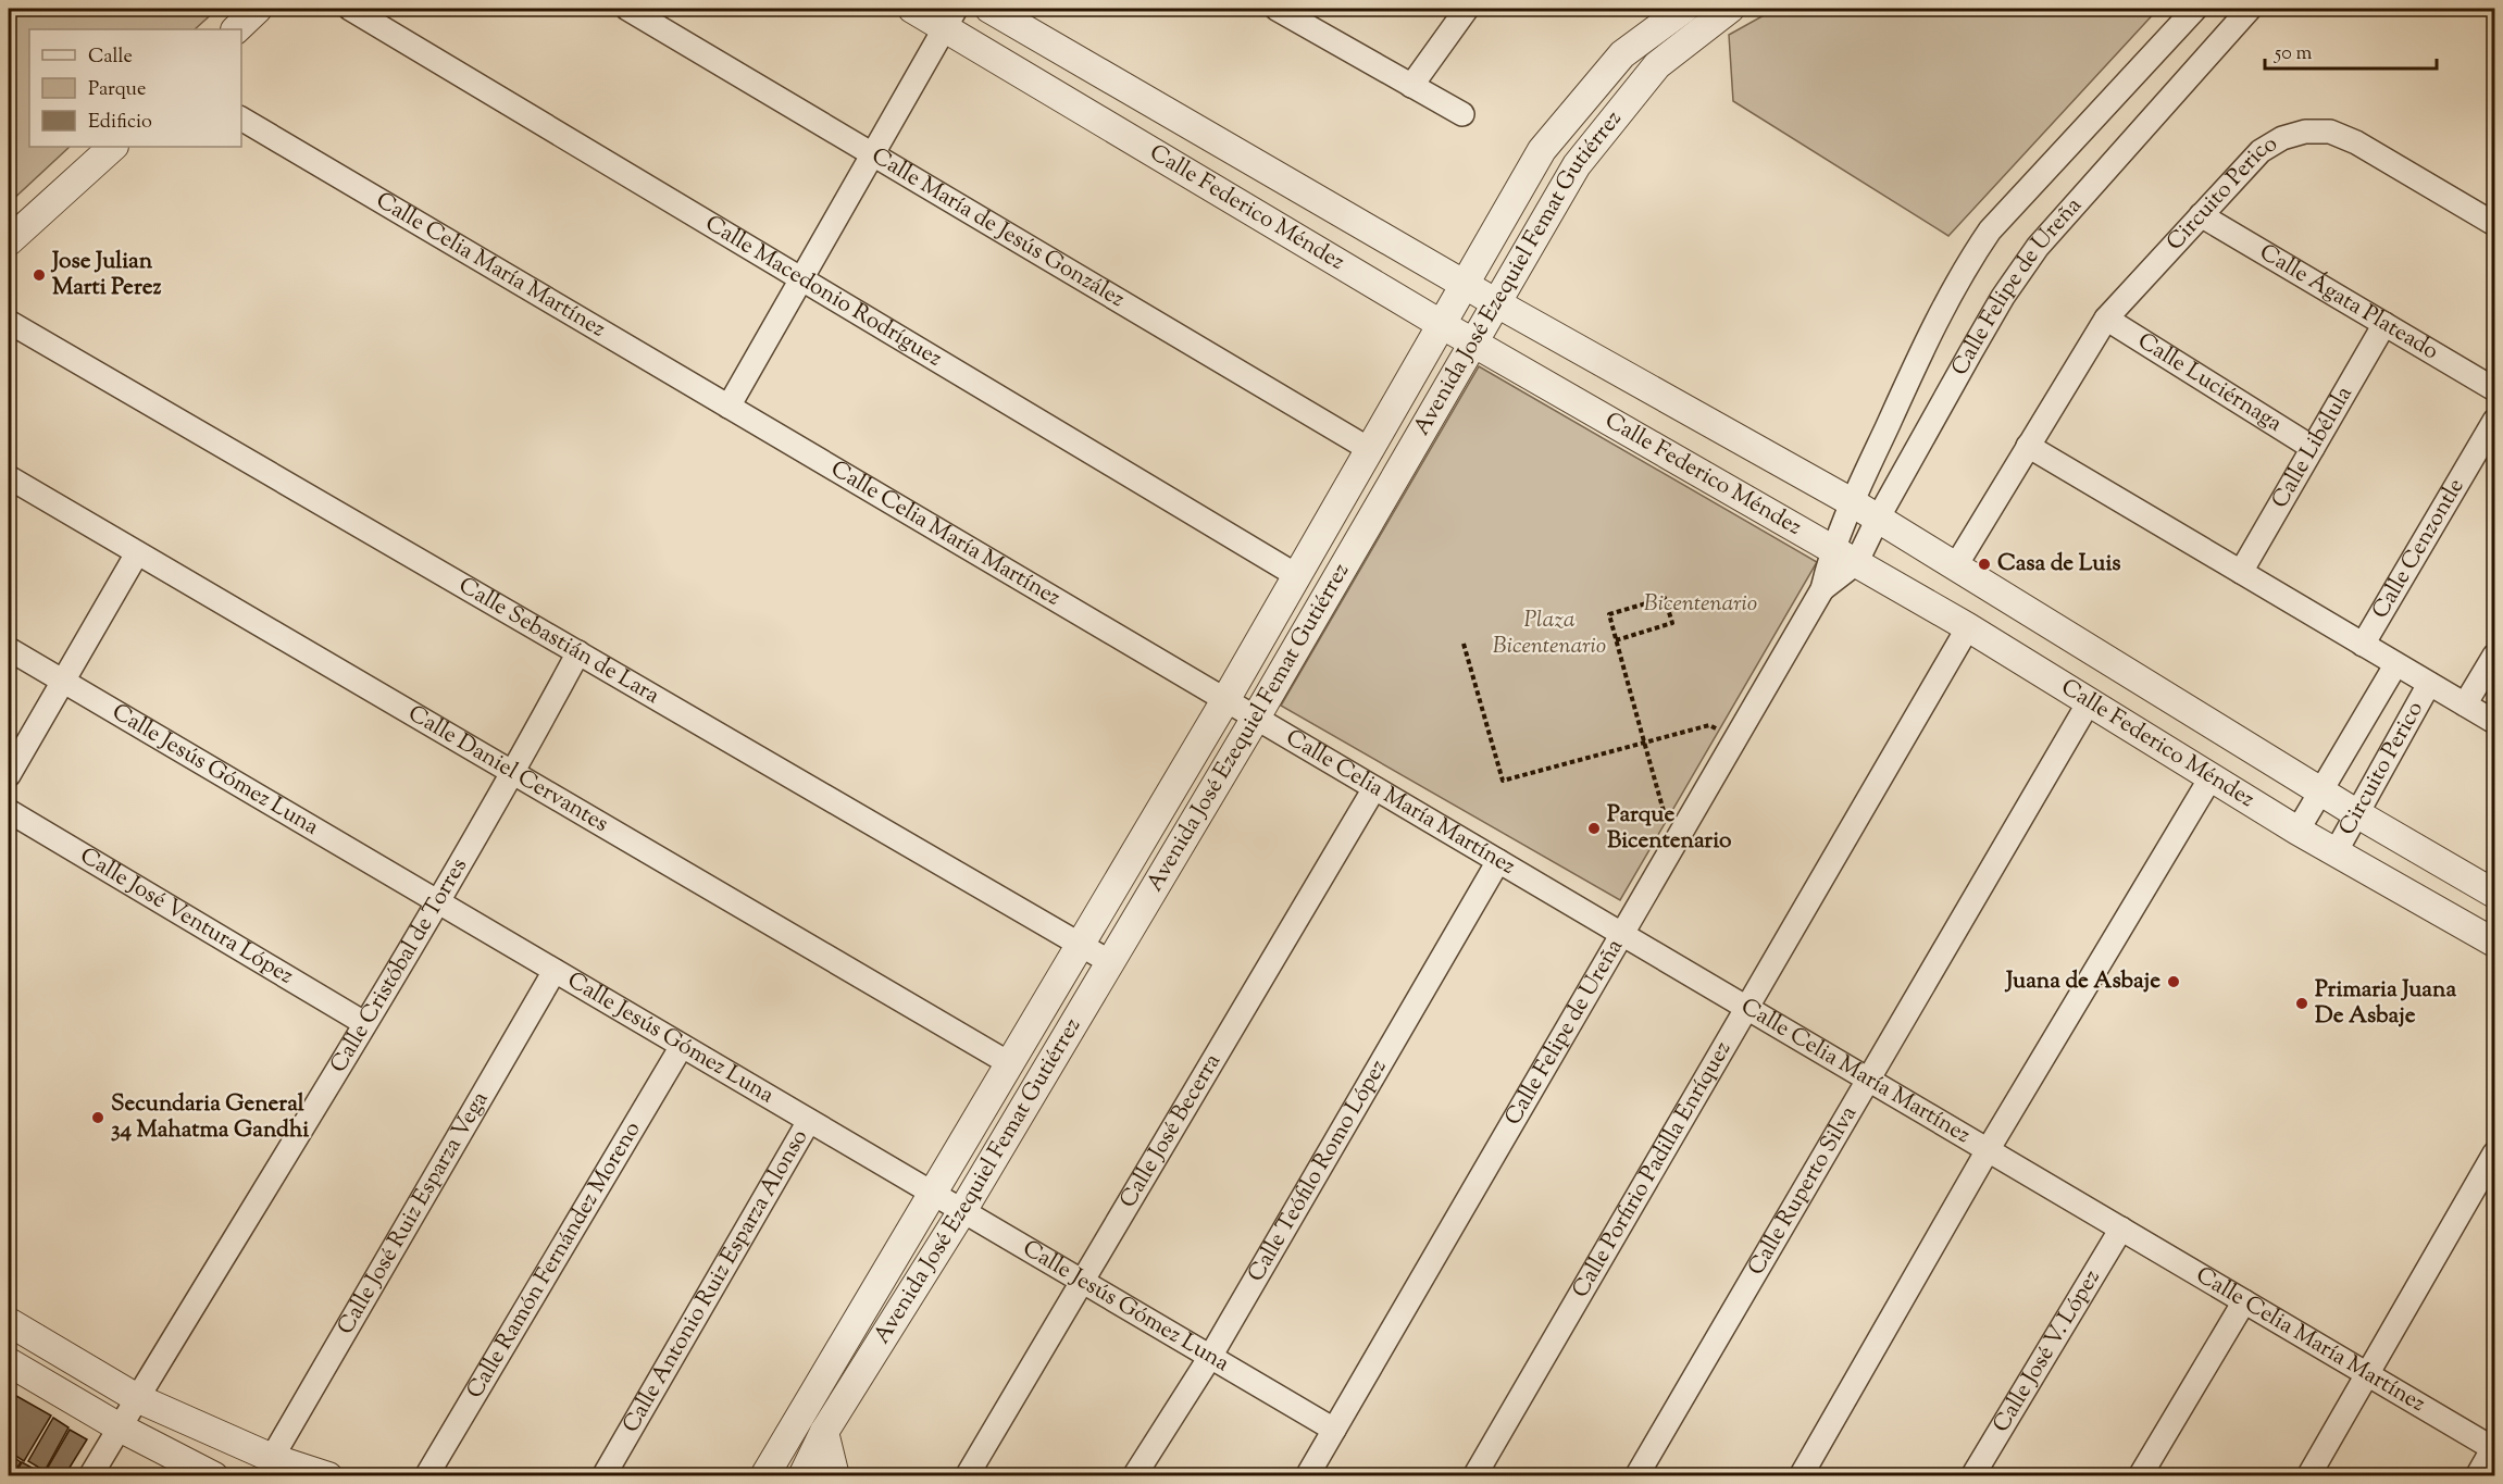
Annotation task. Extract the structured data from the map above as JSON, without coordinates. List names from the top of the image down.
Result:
{
  "streets": {
    "street": [
      "Circuito Perico",
      "Calle Federico Méndez",
      "Calle María de Jesús González",
      "Calle Celia María Martínez",
      "Avenida José Ezequiel Femat Gutiérrez",
      "Calle Felipe de Ureña",
      "Calle Macedonio Rodríguez",
      "Calle Ágata Plateado",
      "Calle Luciérnaga",
      "Calle Libélula",
      "Calle Cenzontle",
      "Calle Sebastián de Lara",
      "Calle Daniel Cervantes",
      "Calle Jesús Gómez Luna",
      "Calle José Ventura López",
      "Calle Cristóbal de Torres",
      "Calle José Becerra",
      "Calle Teófilo Romo López",
      "Calle Porfirio Padilla Enríquez",
      "Calle Ruperto Silva",
      "Calle José Ruiz Esparza Vega",
      "Calle Ramón Fernández Moreno",
      "Calle Antonio Ruiz Esparza Alonso",
      "Calle José V. López"
    ]
  },
  "crossings": [
    ["Circuito Perico", "Calle Federico Méndez"],
    ["Circuito Perico", "Calle Ágata Plateado"],
    ["Circuito Perico", "Calle Luciérnaga"],
    ["Circuito Perico", "Calle Libélula"],
    ["Circuito Perico", "Calle Cenzontle"],
    ["Calle Federico Méndez", "Avenida José Ezequiel Femat Gutiérrez"],
    ["Calle Federico Méndez", "Calle Felipe de Ureña"],
    ["Calle Federico Méndez", "Calle Porfirio Padilla Enríquez"],
    ["Calle Federico Méndez", "Calle Ruperto Silva"],
    ["Calle María de Jesús González", "Avenida José Ezequiel Femat Gutiérrez"],
    ["Calle Celia María Martínez", "Avenida José Ezequiel Femat Gutiérrez"],
    ["Calle Celia María Martínez", "Calle Felipe de Ureña"],
    ["Calle Celia María Martínez", "Calle José Becerra"],
    ["Calle Celia María Martínez", "Calle Teófilo Romo López"],
    ["Calle Celia María Martínez", "Calle Porfirio Padilla Enríquez"],
    ["Calle Celia María Martínez", "Calle Ruperto Silva"],
    ["Calle Celia María Martínez", "Calle José V. López"],
    ["Avenida José Ezequiel Femat Gutiérrez", "Calle Macedonio Rodríguez"],
    ["Avenida José Ezequiel Femat Gutiérrez", "Calle Sebastián de Lara"],
    ["Avenida José Ezequiel Femat Gutiérrez", "Calle Daniel Cervantes"],
    ["Avenida José Ezequiel Femat Gutiérrez", "Calle Jesús Gómez Luna"],
    ["Calle Felipe de Ureña", "Calle Jesús Gómez Luna"],
    ["Calle Ágata Plateado", "Calle Libélula"],
    ["Calle Luciérnaga", "Calle Libélula"],
    ["Calle Sebastián de Lara", "Calle Cristóbal de Torres"],
    ["Calle Daniel Cervantes", "Calle Cristóbal de Torres"],
    ["Calle Jesús Gómez Luna", "Calle Cristóbal de Torres"],
    ["Calle Jesús Gómez Luna", "Calle José Becerra"],
    ["Calle Jesús Gómez Luna", "Calle Teófilo Romo López"],
    ["Calle Jesús Gómez Luna", "Calle José Ruiz Esparza Vega"],
    ["Calle Jesús Gómez Luna", "Calle Ramón Fernández Moreno"],
    ["Calle Jesús Gómez Luna", "Calle Antonio Ruiz Esparza Alonso"],
    ["Calle José Ventura López", "Calle Cristóbal de Torres"]
  ],
  "parks": ["Bicentenario", "Plaza Bicentenario"],
  "places": [
    "Jose Julian Marti Perez",
    "Casa de Luis",
    "Parque Bicentenario",
    "Juana de Asbaje",
    "Primaria Juana De Asbaje",
    "Secundaria General 34 Mahatma Gandhi"
  ],
  "legend": ["Calle", "Parque", "Edificio"],
  "scale_bar": "50 m"
}
